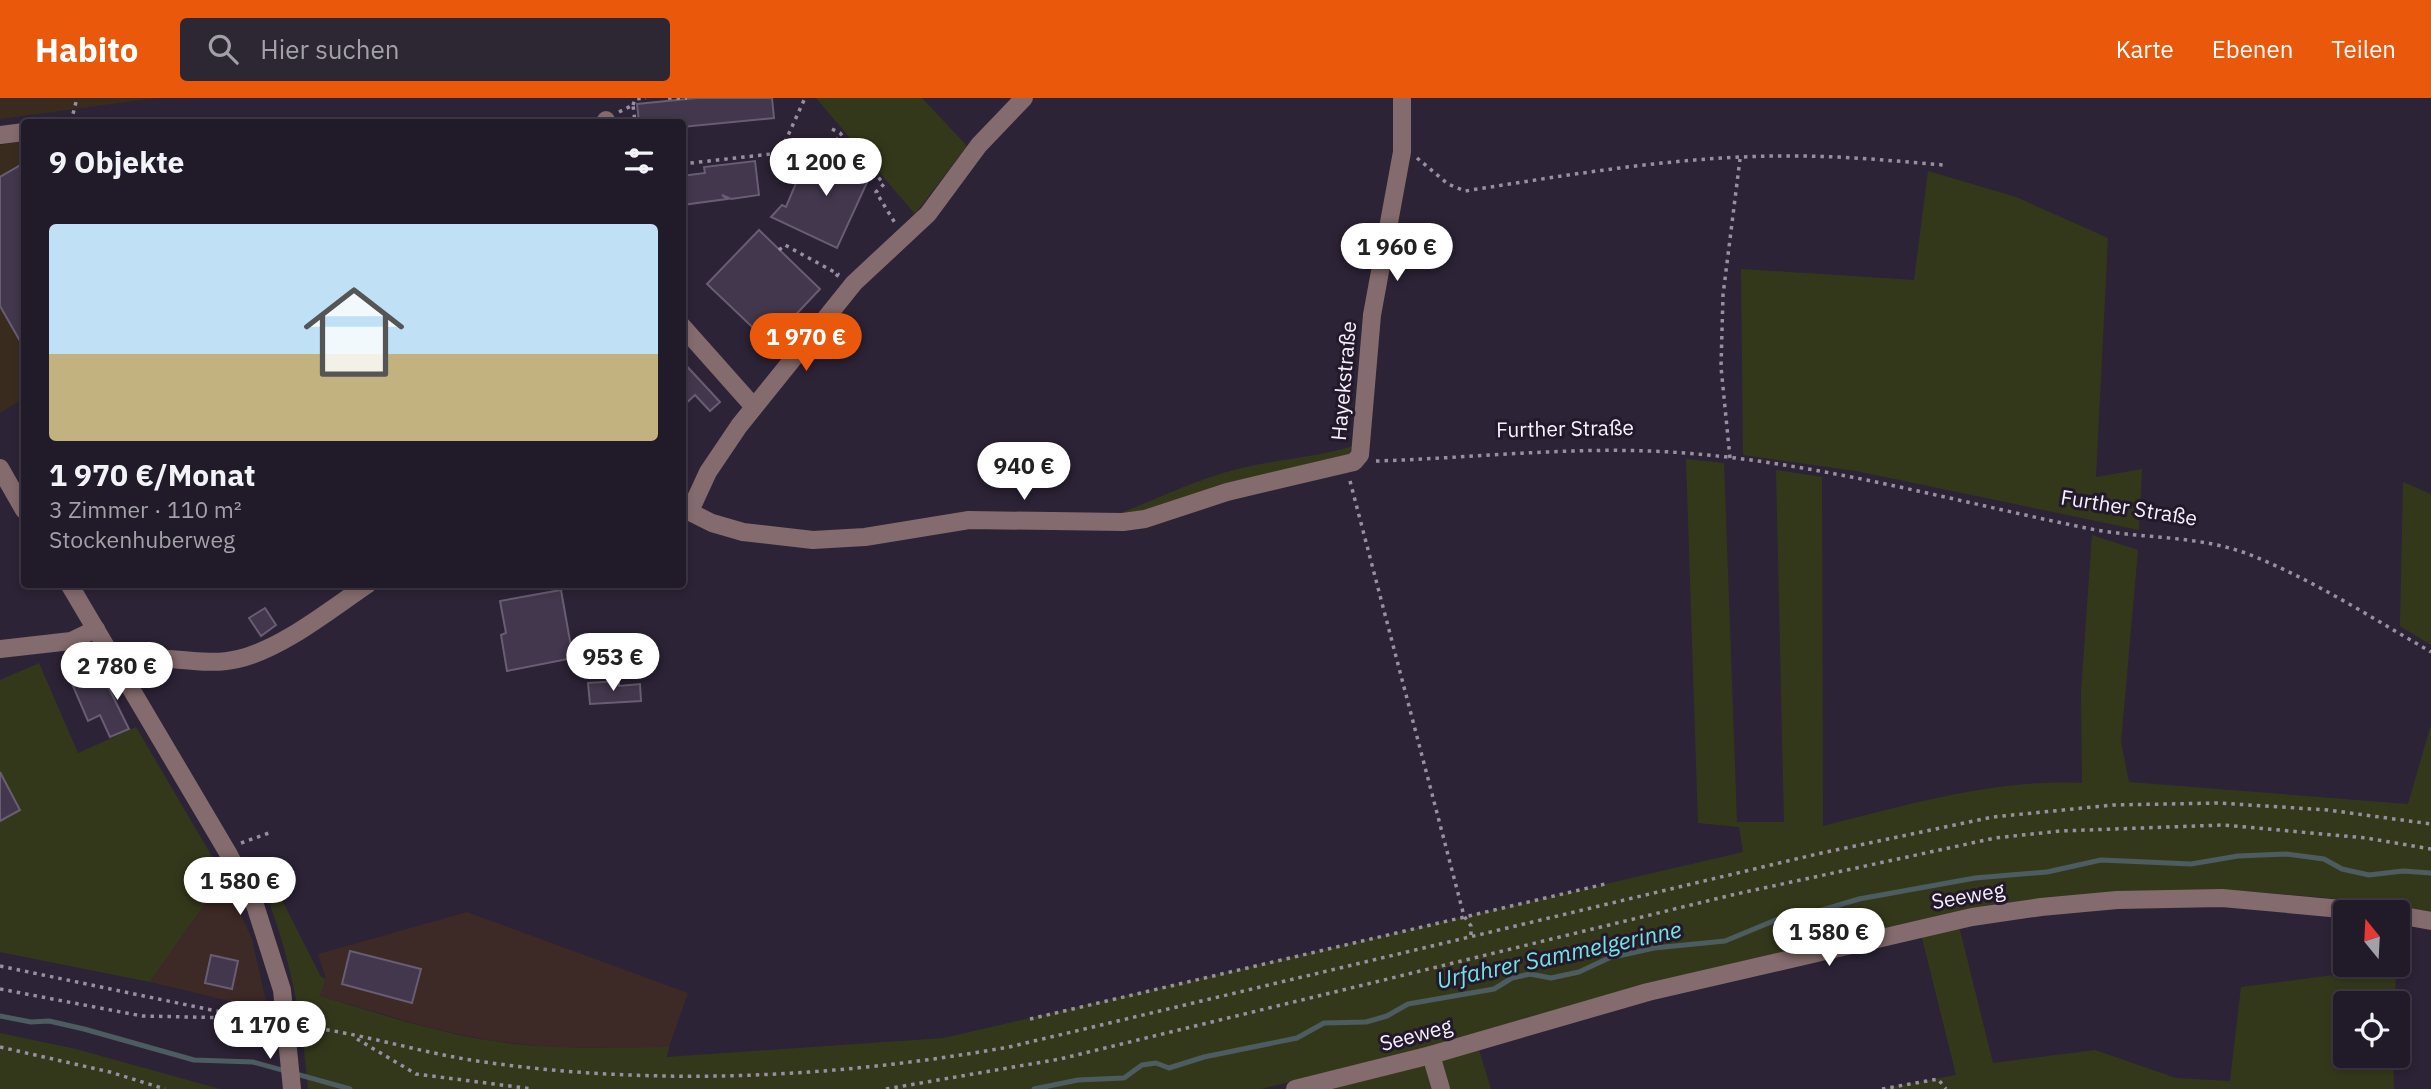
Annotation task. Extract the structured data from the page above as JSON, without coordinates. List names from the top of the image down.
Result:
{
  "streets": {
    "street": ["Hayekstraße", "Seeweg"],
    "path": ["Further Straße"]
  },
  "crossings": [
    ["Hayekstraße", "Further Straße"]
  ],
  "water": ["Urfahrer Sammelgerinne"],
  "north": "top",
  "page": {
    "header": "Habito",
    "search": "Hier suchen",
    "nav": ["Karte", "Ebenen", "Teilen"],
    "heading": "9 Objekte",
    "price": [
      "1 200 €",
      "1 960 €",
      "1 970 €",
      "940 €",
      "953 €",
      "2 780 €",
      "1 580 €",
      "1 580 €",
      "1 170 €"
    ],
    "list": [
      {
        "name": "1 970 €/Monat",
        "note": "3 Zimmer · 110 m² · Stockenhuberweg"
      }
    ]
  }
}
